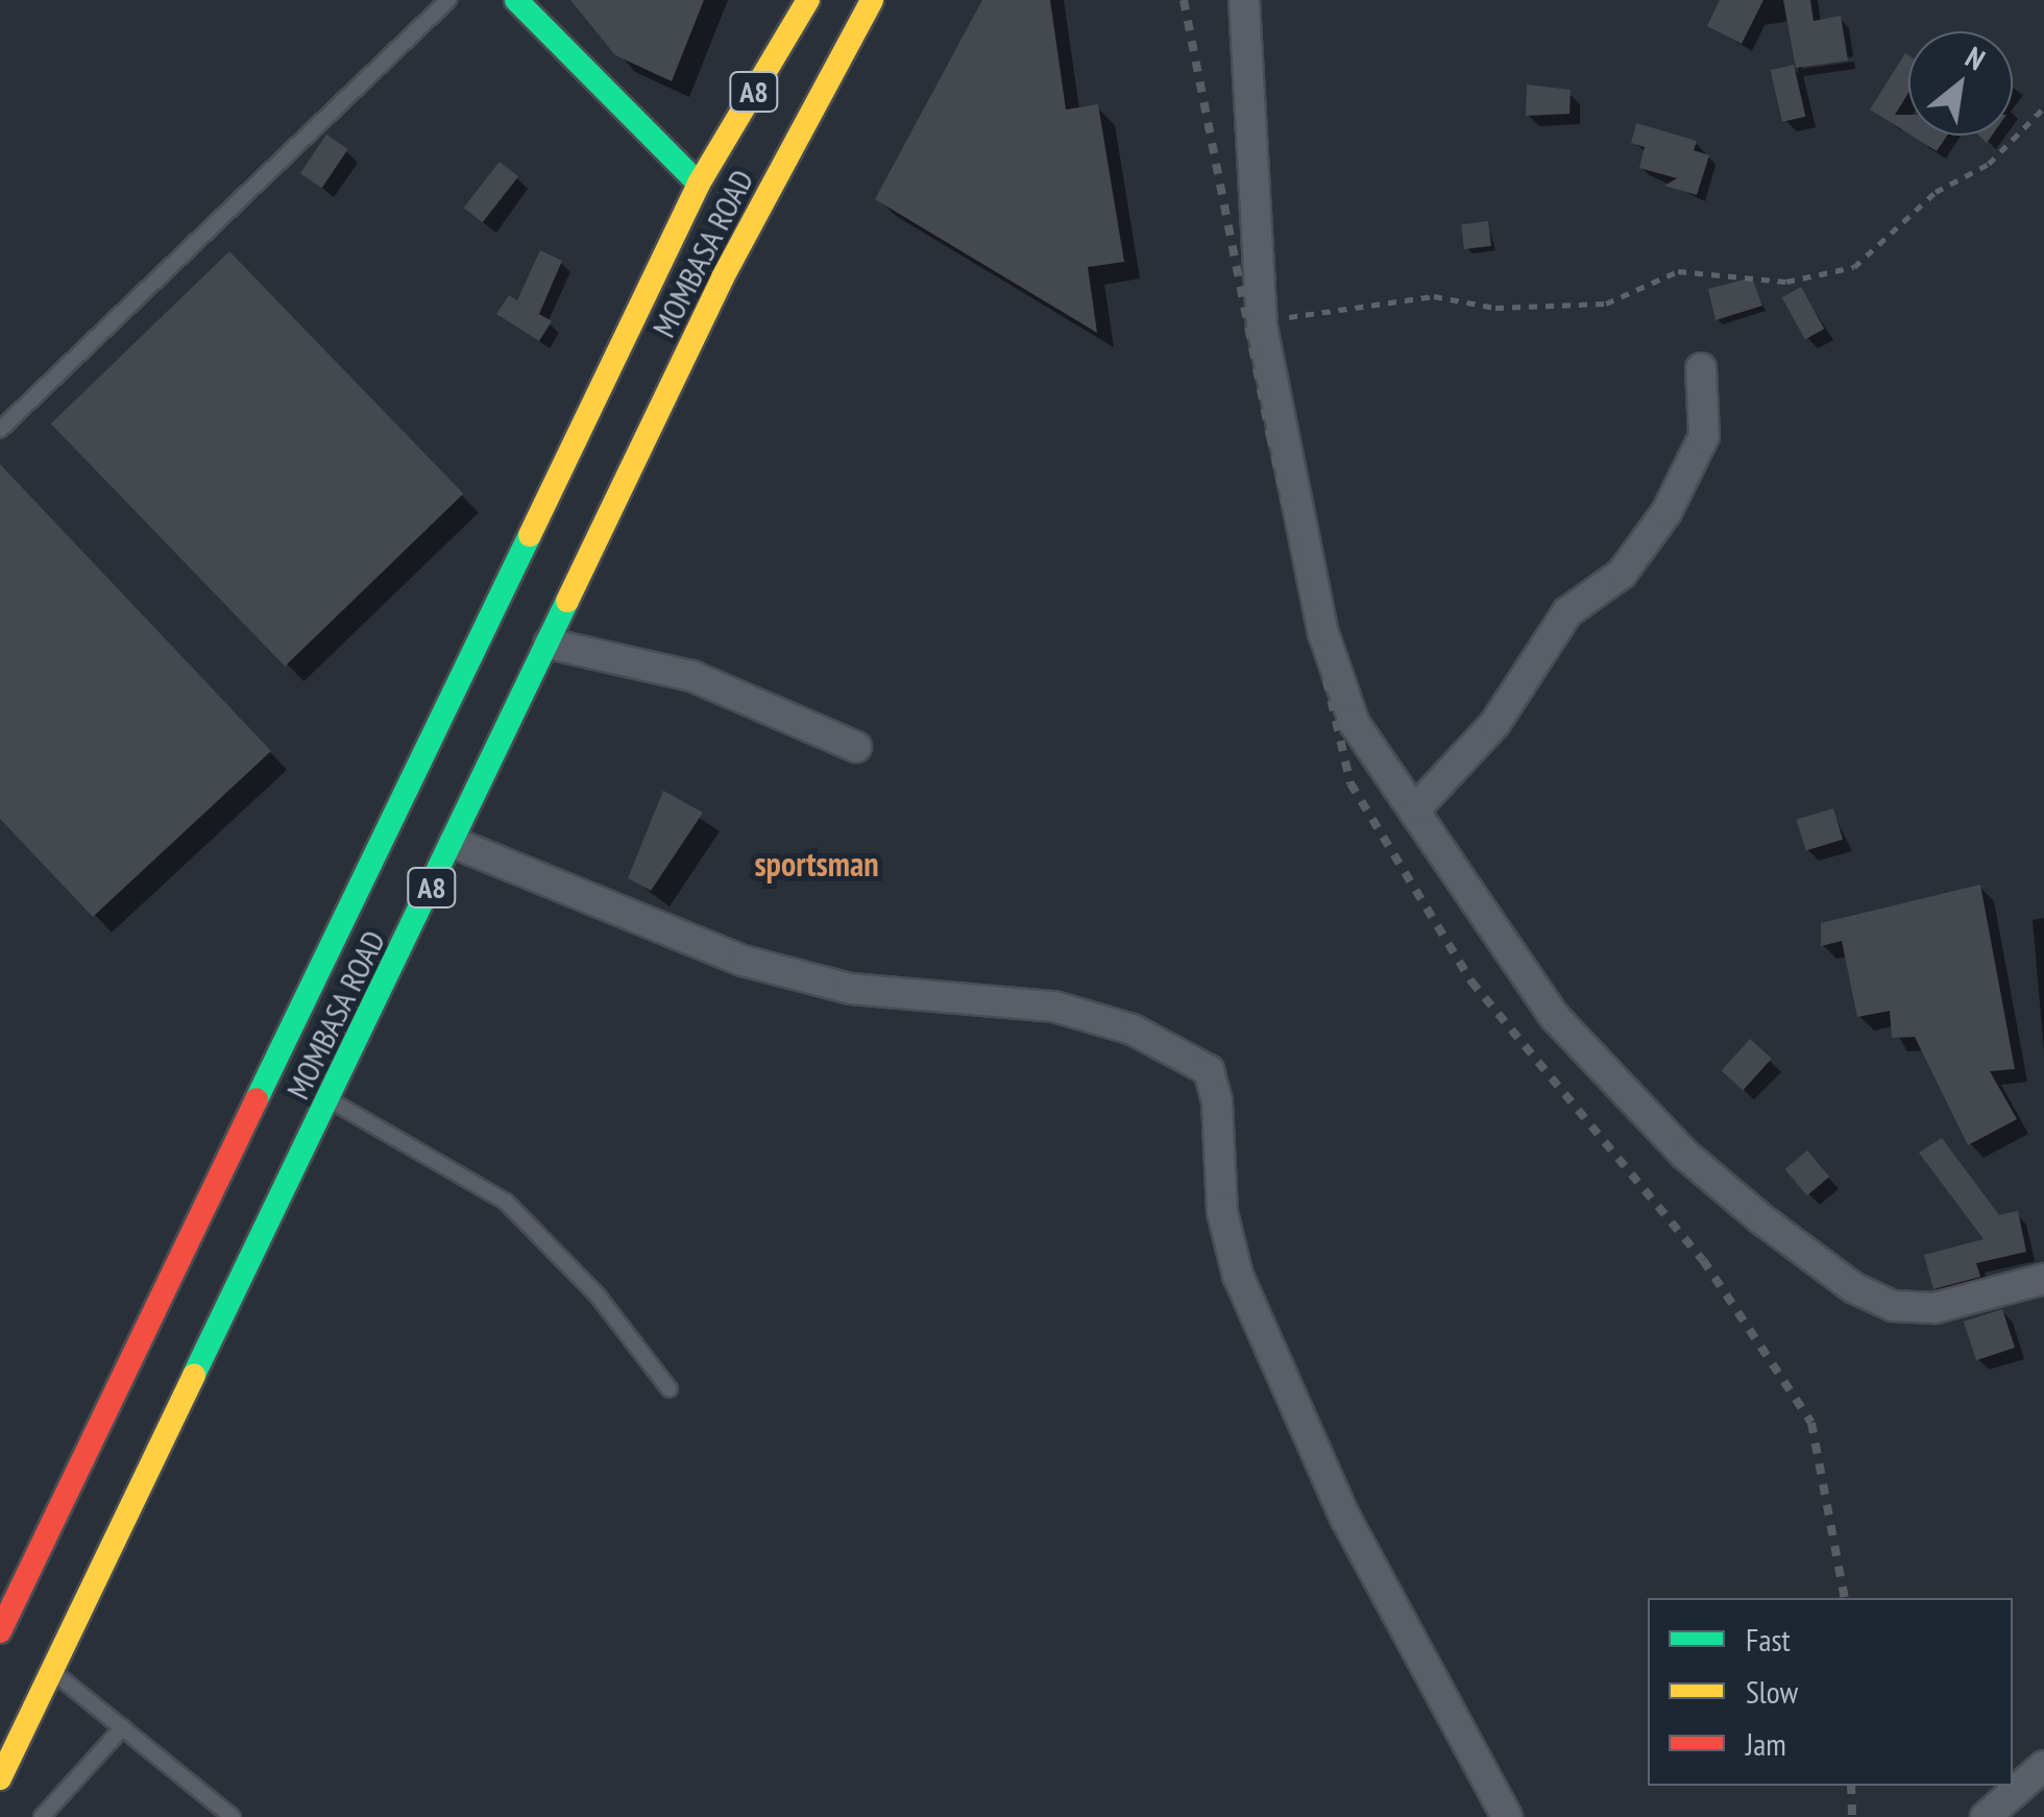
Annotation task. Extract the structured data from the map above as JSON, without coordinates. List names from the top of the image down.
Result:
{
  "streets": {
    "main road": ["A8", "MOMBASA ROAD"]
  },
  "districts": ["sportsman"],
  "legend": ["Fast", "Slow", "Jam"],
  "north": "top right"
}
